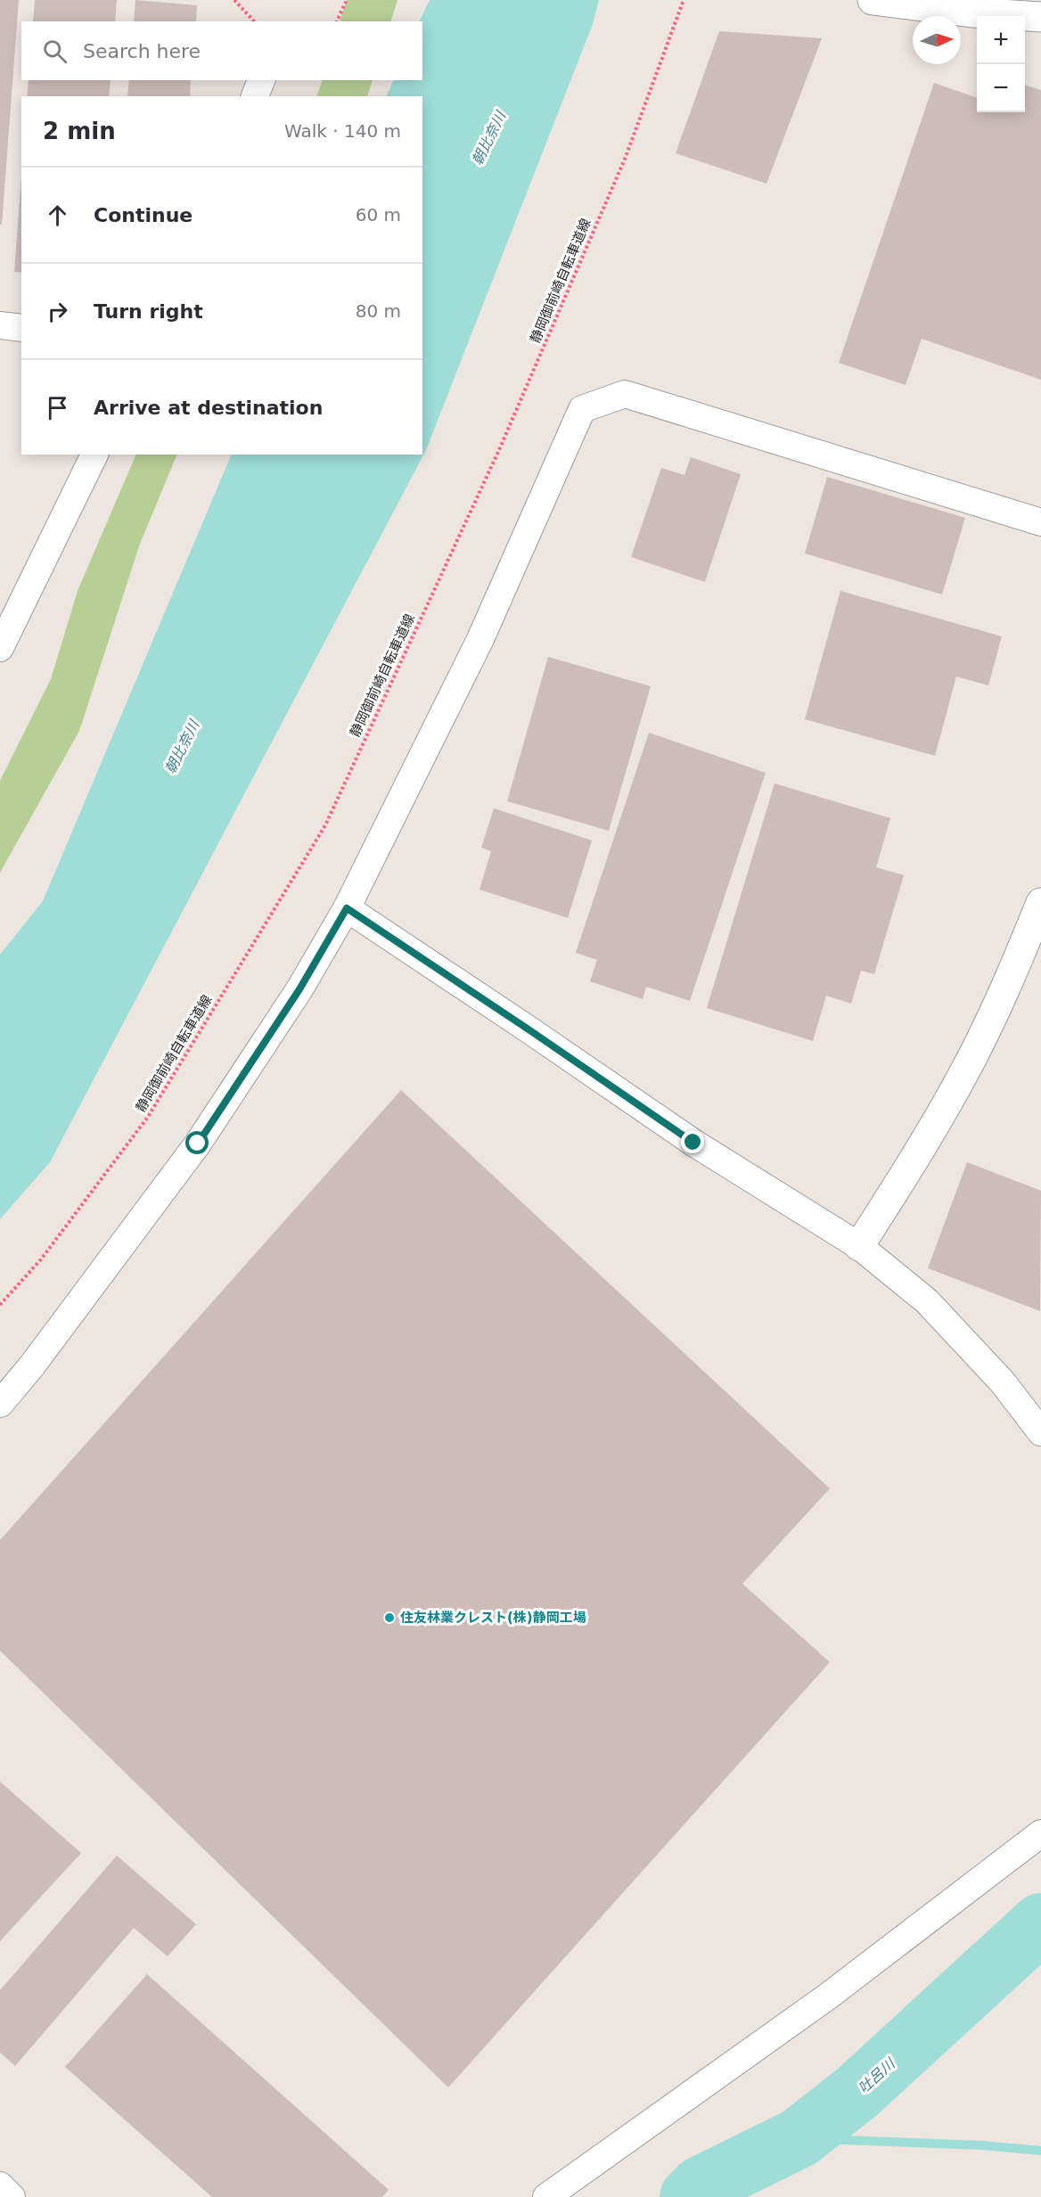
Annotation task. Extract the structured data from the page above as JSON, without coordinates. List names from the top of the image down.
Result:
{
  "streets": {
    "path": ["静岡御前崎自転車道線"]
  },
  "water": ["朝比奈川", "吐呂川"],
  "places": ["住友林業クレスト(株)静岡工場"],
  "north": "right",
  "page": {
    "map_buttons": ["+", "−"],
    "search": "Search here",
    "heading": ["2 min", "Walk · 140 m"],
    "list": [
      ["Continue", "60 m"],
      ["Turn right", "80 m"],
      "Arrive at destination"
    ]
  }
}
